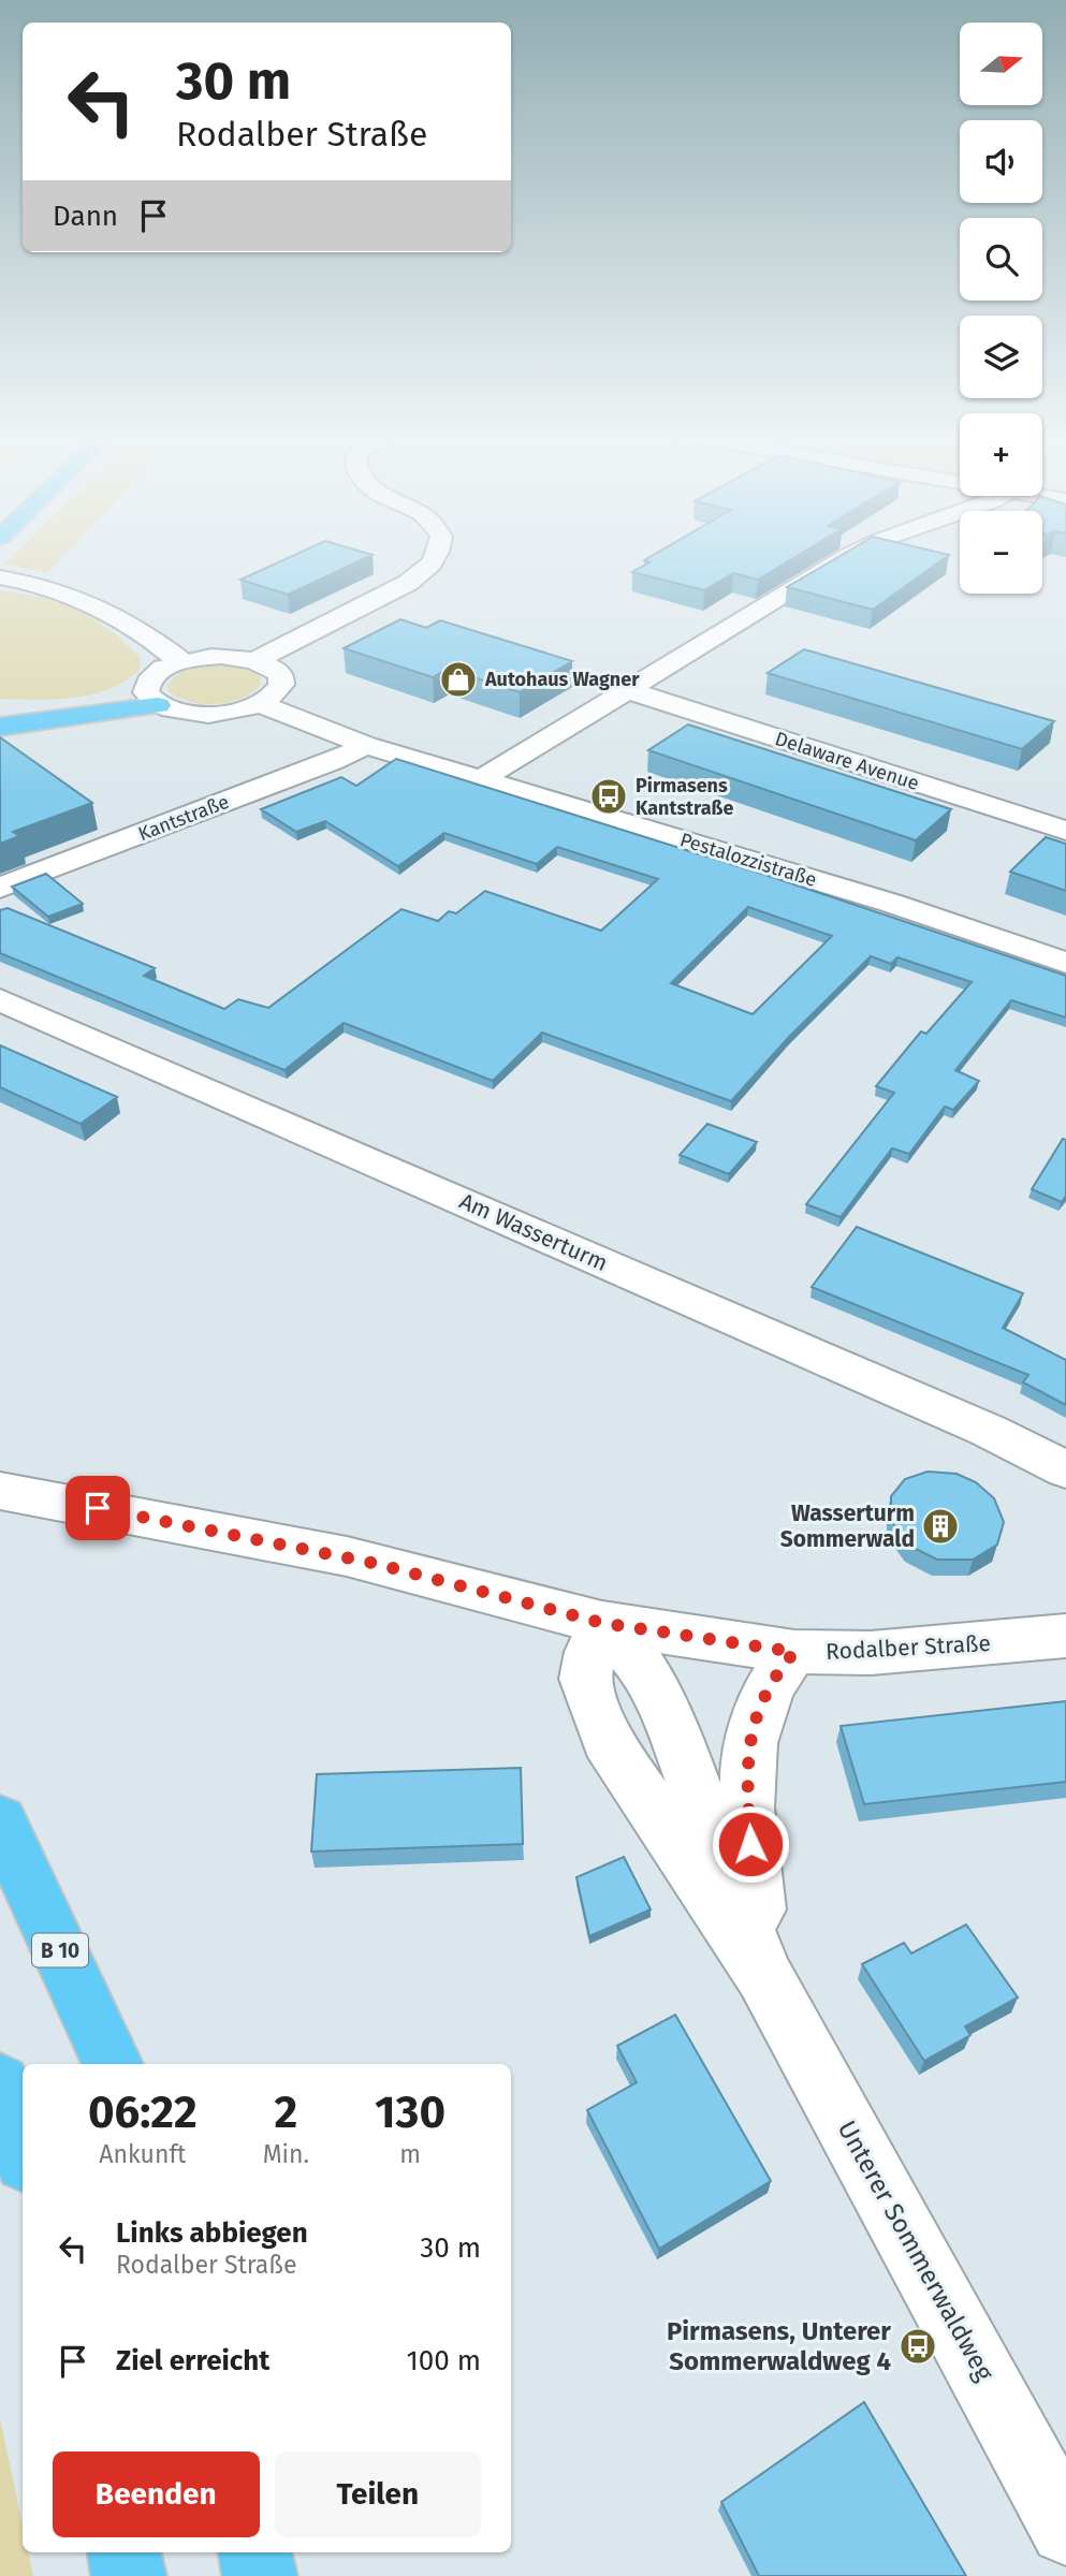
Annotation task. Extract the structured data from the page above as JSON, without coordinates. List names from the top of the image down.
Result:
{
  "streets": {
    "highway": ["B 10"],
    "street": [
      "Delaware Avenue",
      "Kantstraße",
      "Pestalozzistraße",
      "Am Wasserturm",
      "Rodalber Straße",
      "Unterer Sommerwaldweg"
    ]
  },
  "crossings": [
    ["Kantstraße", "Pestalozzistraße"],
    ["Rodalber Straße", "Unterer Sommerwaldweg"]
  ],
  "places": {
    "shop": ["Autohaus Wagner"],
    "bus stop": ["Pirmasens Kantstraße", "Pirmasens, Unterer Sommerwaldweg 4"],
    "building": ["Wasserturm Sommerwald"]
  },
  "north": "right",
  "page": {
    "map_buttons": ["+", "−"],
    "turn": ["30 m", "Rodalber Straße"],
    "then": "Dann",
    "eta": [
      "06:22",
      "Ankunft",
      "2",
      "Min.",
      "130",
      "m"
    ],
    "list": [
      {
        "name": "Links abbiegen",
        "note": "Rodalber Straße",
        "value": "30 m"
      },
      {
        "name": "Ziel erreicht",
        "value": "100 m"
      }
    ],
    "buttons": ["Beenden", "Teilen"]
  }
}
